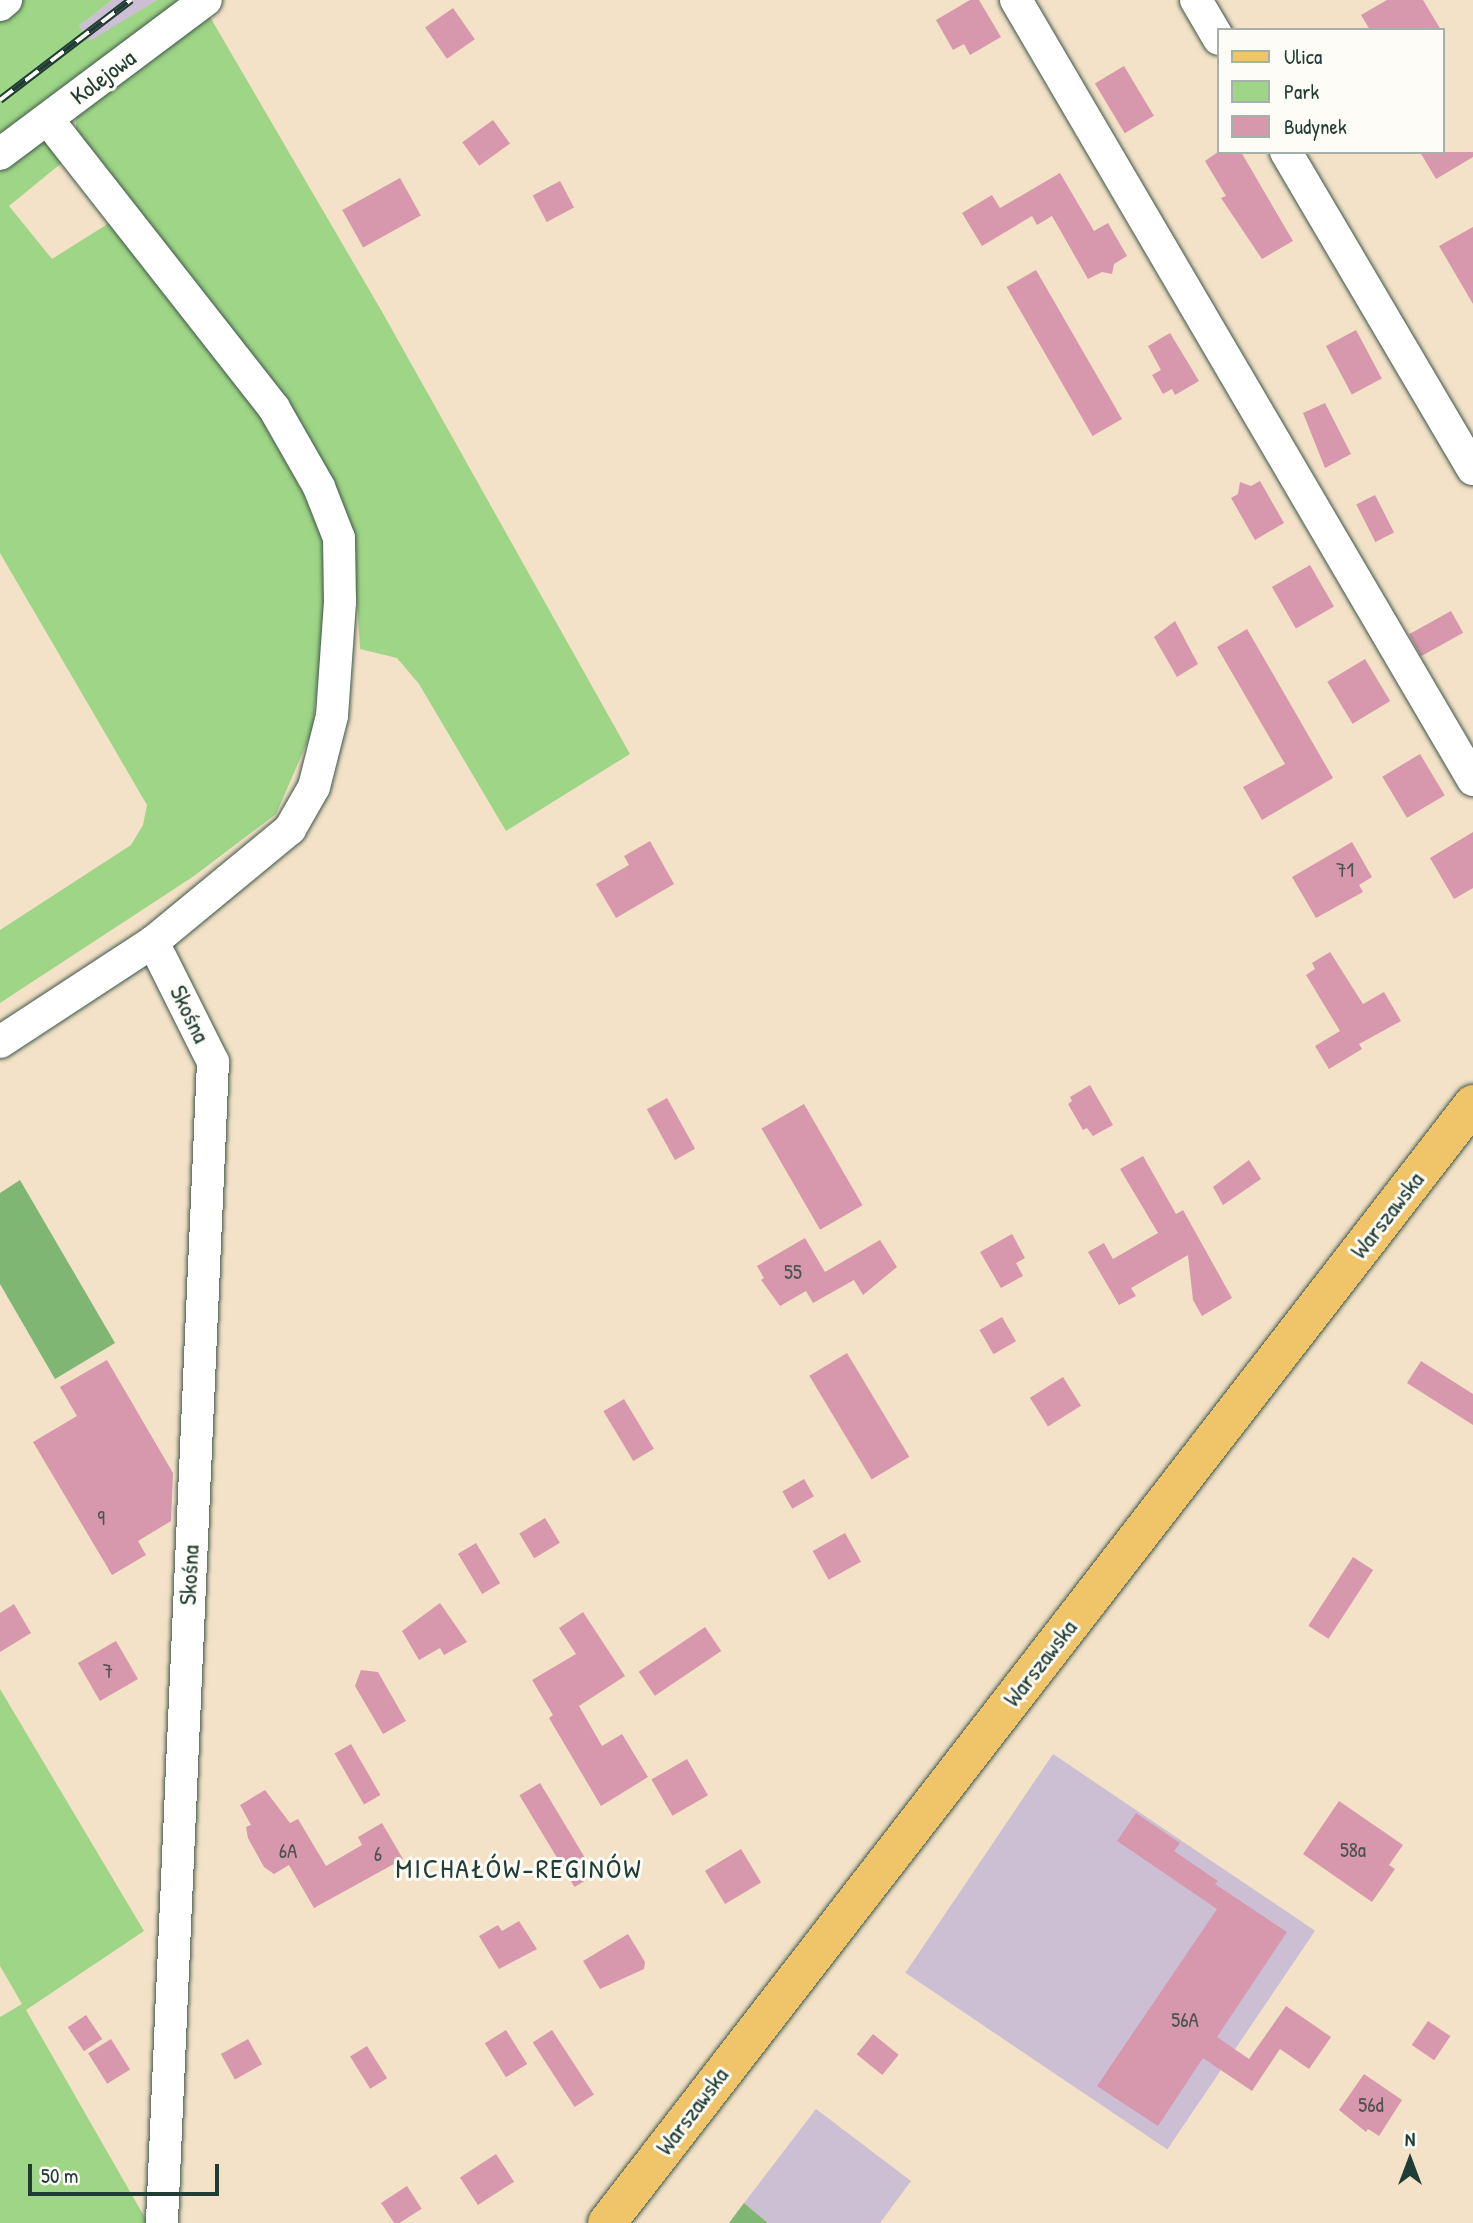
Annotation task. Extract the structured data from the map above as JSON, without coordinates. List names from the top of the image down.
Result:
{
  "streets": {
    "main road": ["Warszawska"],
    "street": ["Kolejowa", "Skośna"]
  },
  "districts": ["MICHAŁÓW-REGINÓW"],
  "house_numbers": [
    "71",
    "55",
    "9",
    "7",
    "58a",
    "6A",
    "6",
    "56A",
    "56d"
  ],
  "legend": ["Ulica", "Park", "Budynek"],
  "scale_bar": "50 m",
  "north": "top"
}
